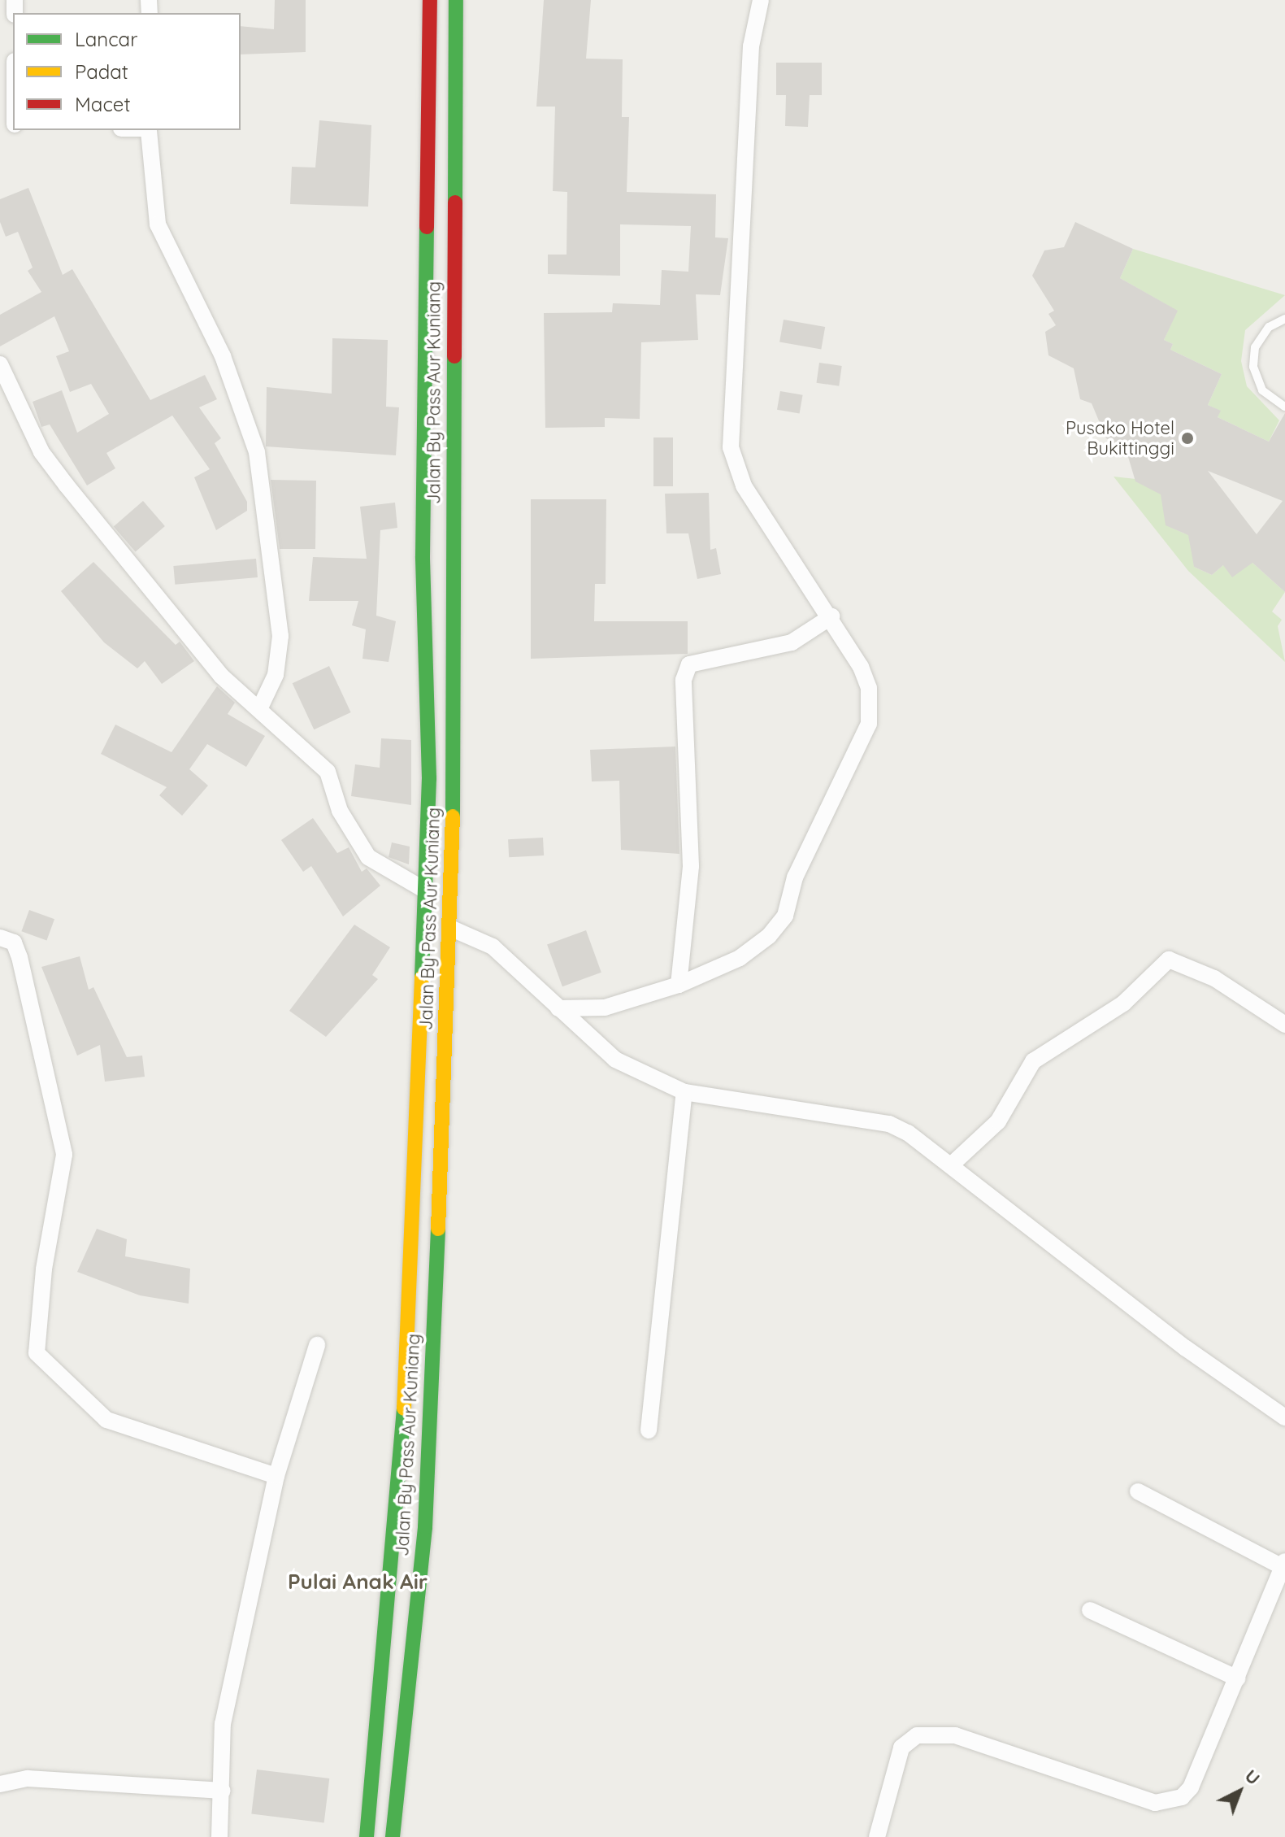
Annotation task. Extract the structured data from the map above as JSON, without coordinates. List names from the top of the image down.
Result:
{
  "streets": {
    "highway": ["Jalan By Pass Aur Kuniang"]
  },
  "districts": ["Pulai Anak Air"],
  "places": ["Pusako Hotel Bukittinggi"],
  "legend": ["Lancar", "Padat", "Macet"],
  "north": "top right"
}
